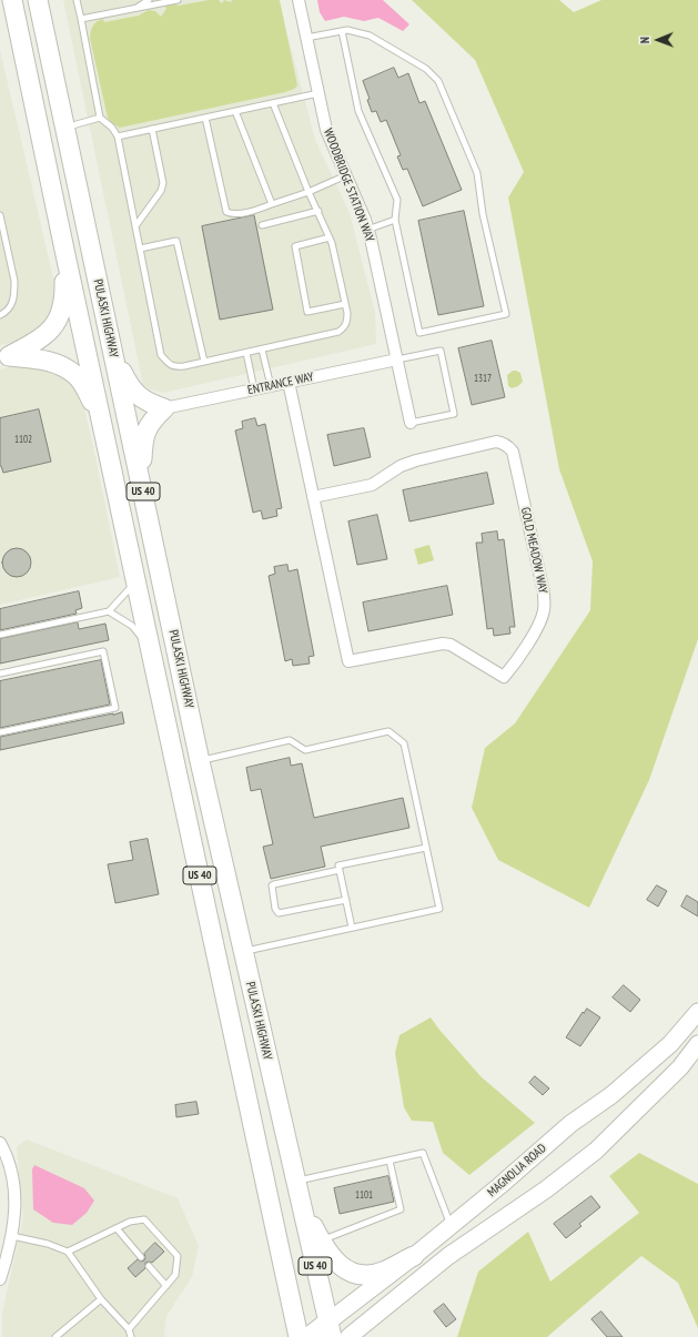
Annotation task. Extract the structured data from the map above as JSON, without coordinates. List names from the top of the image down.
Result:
{
  "streets": {
    "main road": ["PULASKI HIGHWAY", "US 40", "MAGNOLIA ROAD"],
    "street": ["WOODBRIDGE STATION WAY", "ENTRANCE WAY", "GOLD MEADOW WAY"]
  },
  "crossings": [
    ["WOODBRIDGE STATION WAY", "ENTRANCE WAY"],
    ["PULASKI HIGHWAY", "MAGNOLIA ROAD"],
    ["ENTRANCE WAY", "GOLD MEADOW WAY"]
  ],
  "house_numbers": ["1317", "1102", "1101"],
  "north": "left"
}
